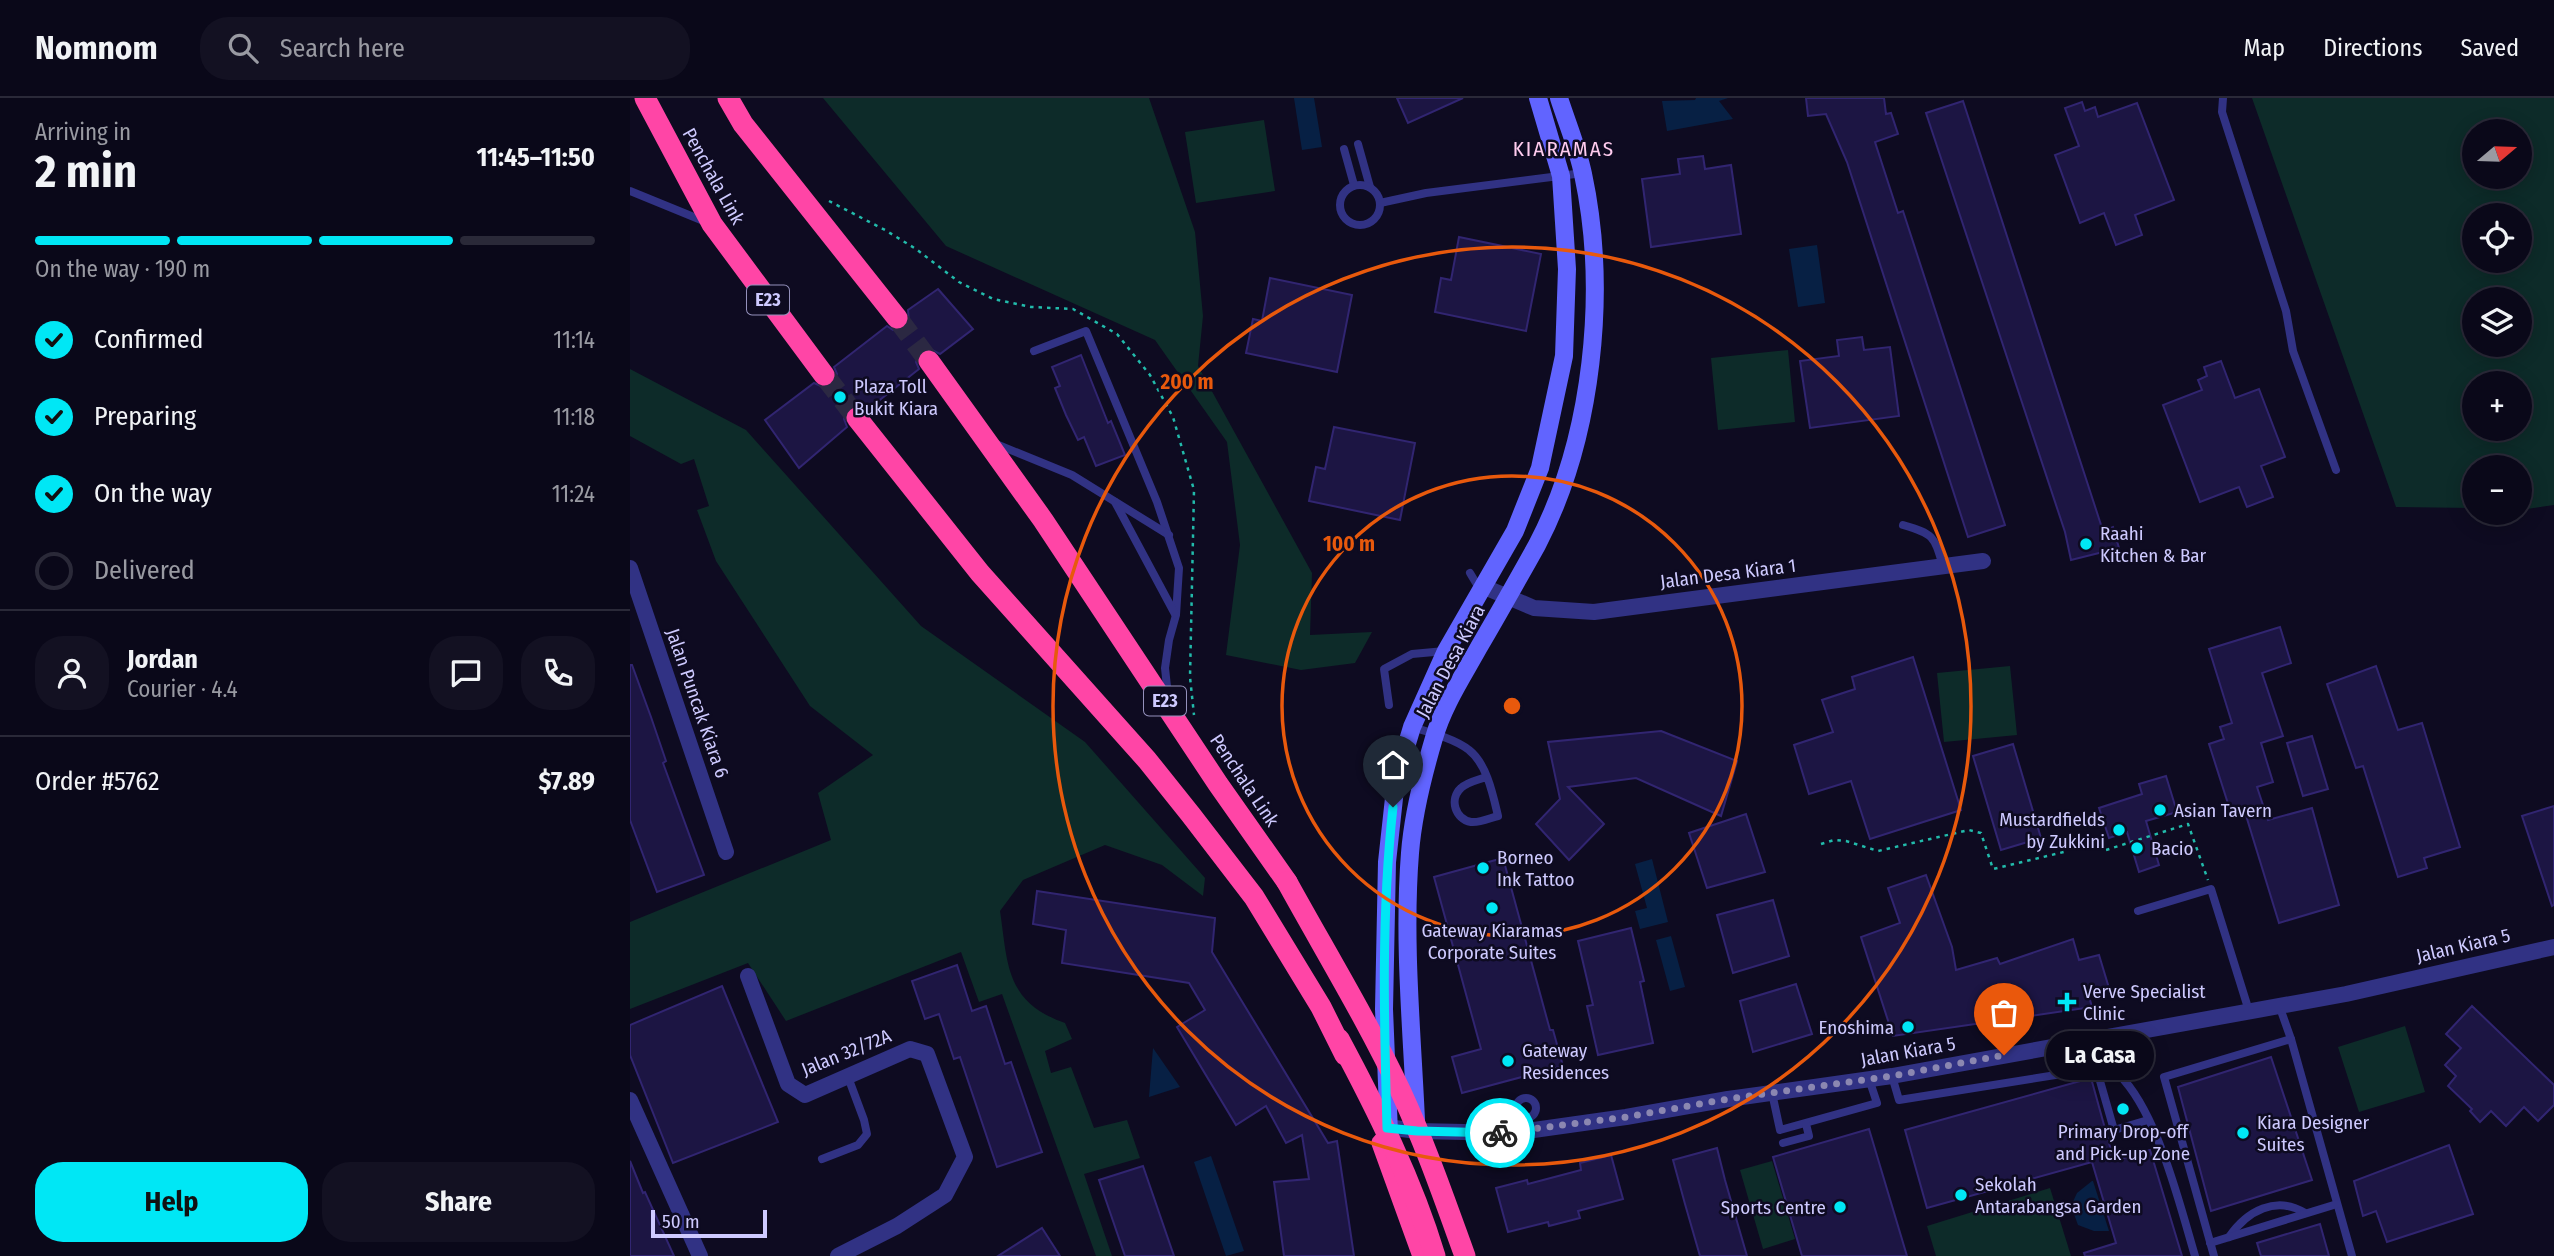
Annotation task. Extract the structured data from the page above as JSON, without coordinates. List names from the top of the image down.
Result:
{
  "streets": {
    "highway": ["Penchala Link", "E23"],
    "main road": ["Jalan Desa Kiara"],
    "street": [
      "Jalan Desa Kiara 1",
      "Jalan Puncak Kiara 6",
      "Jalan Kiara 5",
      "Jalan 32/72A"
    ]
  },
  "crossings": [
    ["Jalan Desa Kiara 1", "Jalan Desa Kiara"],
    ["Jalan Desa Kiara", "Jalan Kiara 5"]
  ],
  "districts": ["KIARAMAS"],
  "places": {
    "other": [
      "Plaza Toll Bukit Kiara",
      "Raahi Kitchen & Bar",
      "Asian Tavern",
      "Mustardfields by Zukkini",
      "Bacio",
      "Borneo Ink Tattoo",
      "Gateway Kiaramas Corporate Suites",
      "Enoshima",
      "La Casa",
      "Gateway Residences",
      "Primary Drop-off and Pick-up Zone",
      "Kiara Designer Suites",
      "Sekolah Antarabangsa Garden",
      "Sports Centre"
    ],
    "health": ["Verve Specialist Clinic"]
  },
  "scale_bar": "50 m",
  "north": "right",
  "page": {
    "header": "Nomnom",
    "search": "Search here",
    "nav": ["Map", "Directions", "Saved"],
    "heading": ["2 min", "Arriving in", "11:45–11:50"],
    "panel": [
      "Jordan",
      "Courier · 4.4",
      "Order #5762",
      "$7.89"
    ],
    "map_buttons": ["+", "−"],
    "bar": "On the way · 190 m",
    "list": [
      ["Confirmed", "11:14"],
      ["Preparing", "11:18"],
      ["On the way", "11:24"],
      "Delivered"
    ],
    "bubble": "La Casa",
    "buttons": ["Help", "Share"],
    "scale": "50 m"
  },
  "rings": ["200 m", "100 m"]
}
